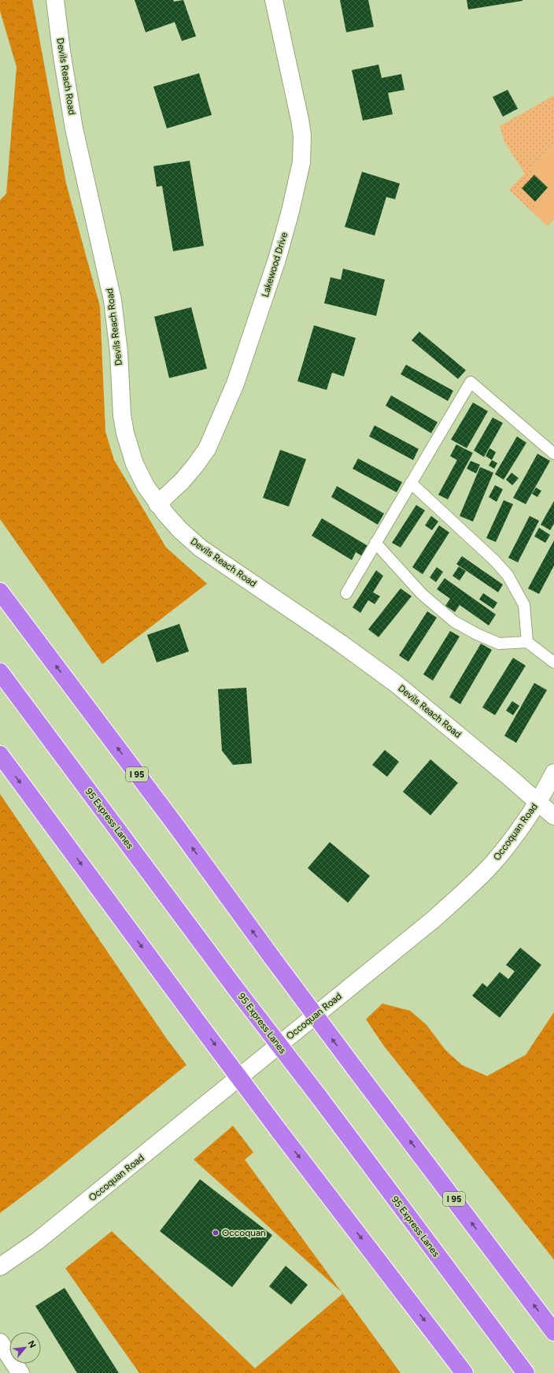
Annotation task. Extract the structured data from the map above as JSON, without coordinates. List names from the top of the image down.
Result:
{
  "streets": {
    "highway": ["I 95", "95 Express Lanes"],
    "street": ["Devils Reach Road", "Lakewood Drive", "Occoquan Road"]
  },
  "crossings": [
    ["Devils Reach Road", "Lakewood Drive"],
    ["Devils Reach Road", "Occoquan Road"]
  ],
  "places": ["Occoquan"],
  "north": "top right"
}
